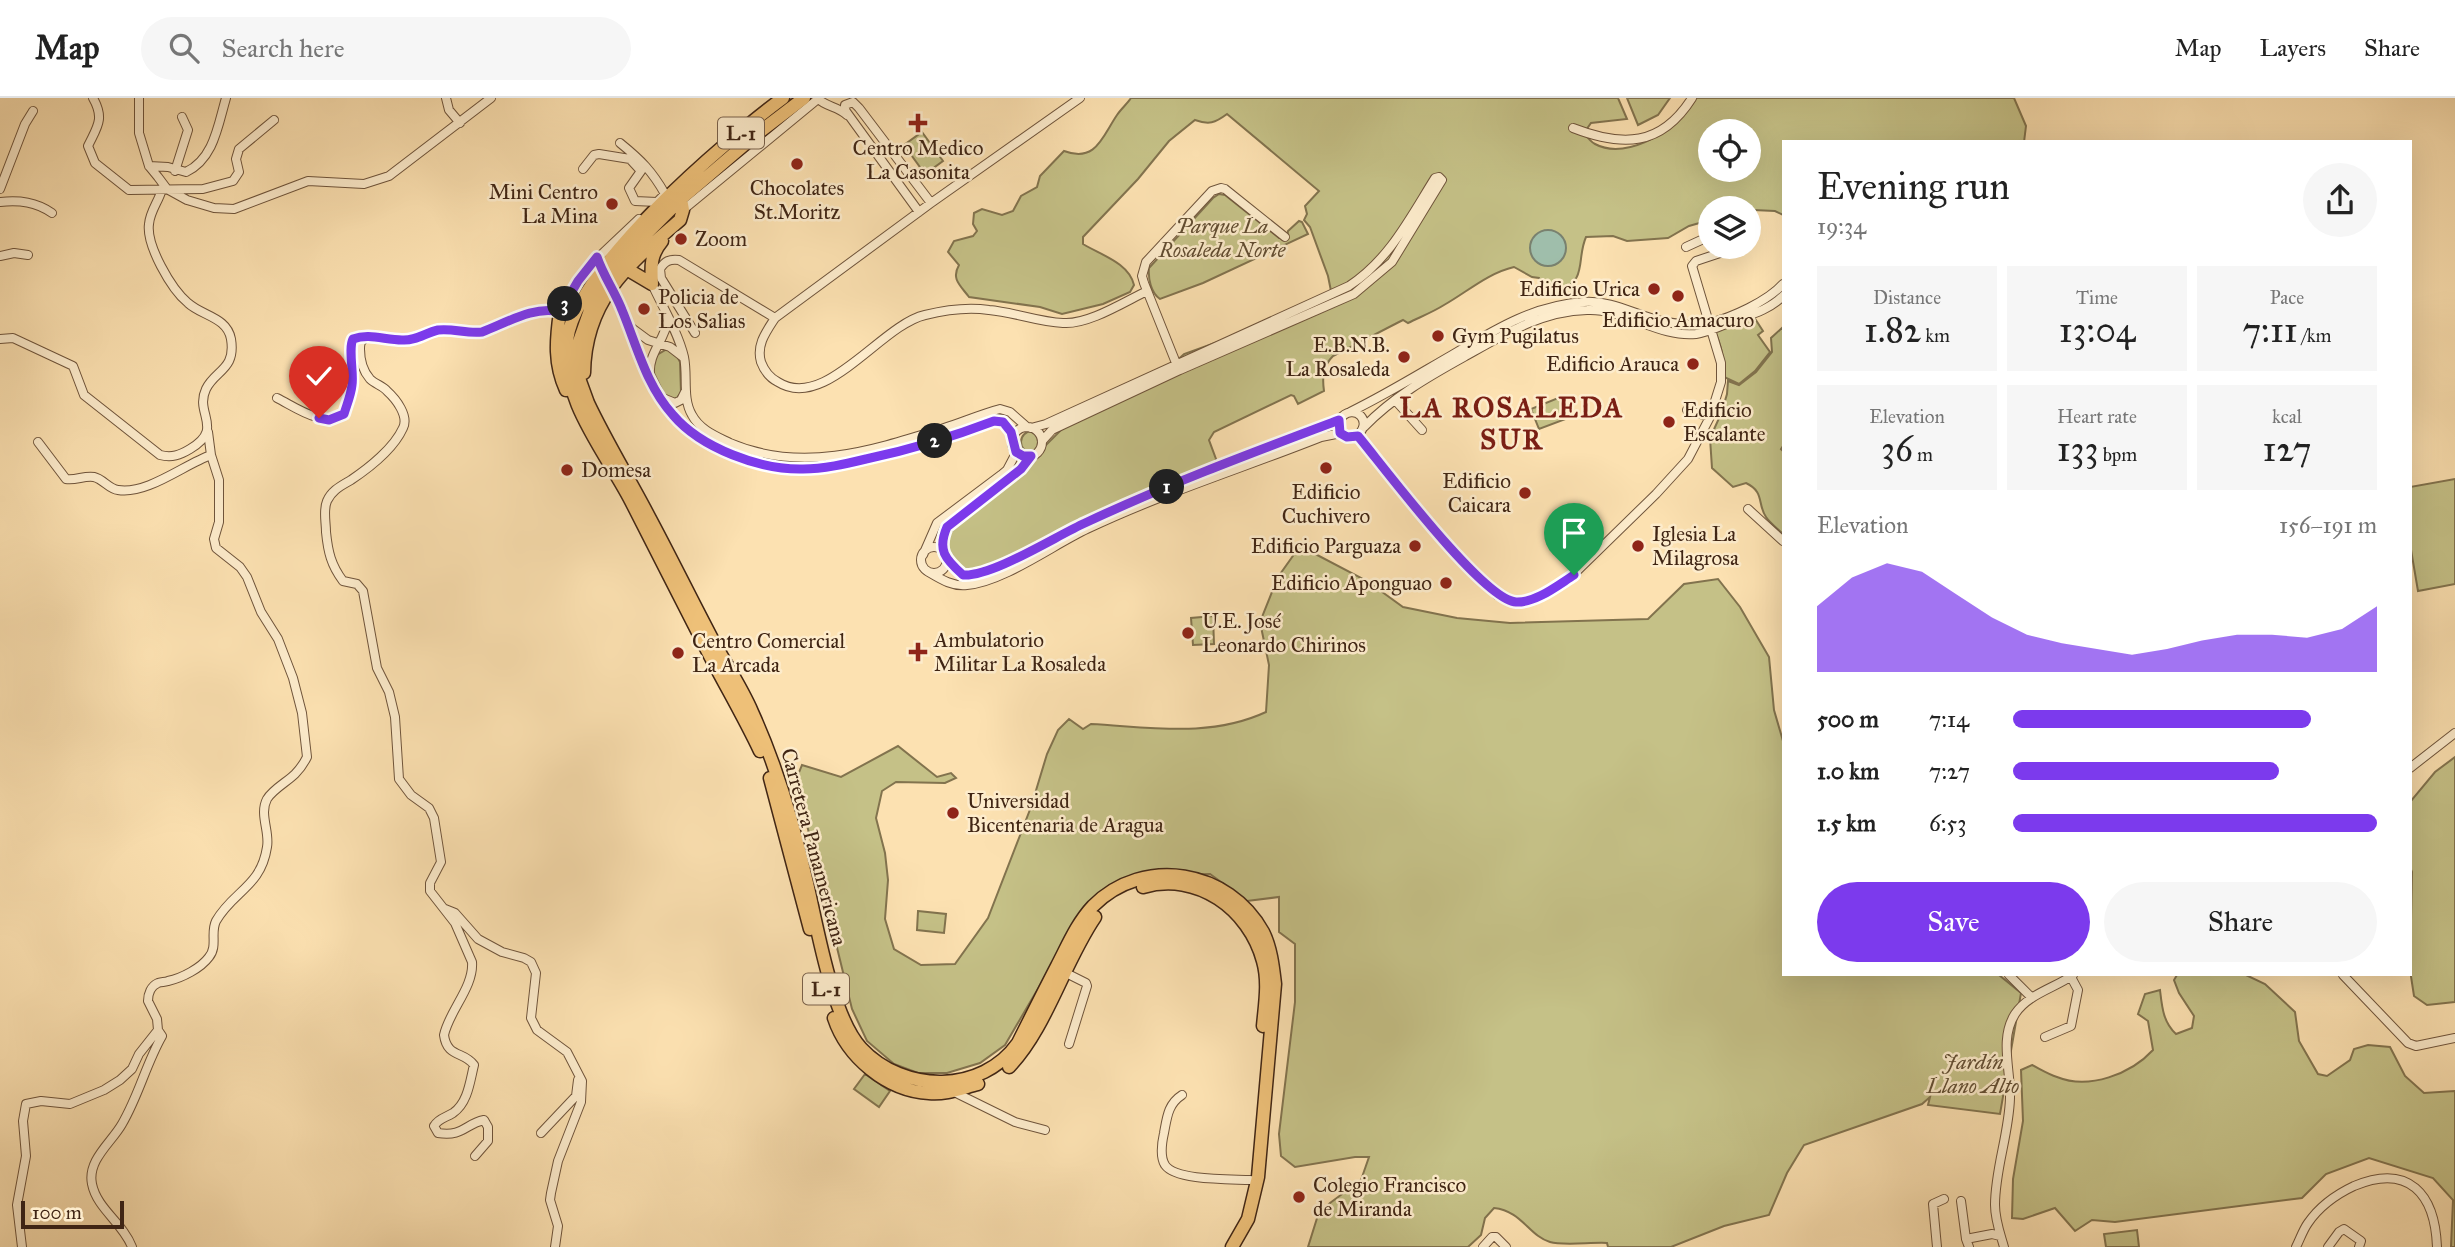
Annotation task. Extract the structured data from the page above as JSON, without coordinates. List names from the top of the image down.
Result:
{
  "streets": {
    "main road": ["L-1", "Carretera Panamericana"]
  },
  "crossings": [
    ["L-1", "Carretera Panamericana"]
  ],
  "districts": ["LA ROSALEDA SUR"],
  "parks": ["Parque La Rosaleda Norte", "Jardín Llano Alto"],
  "places": {
    "health": ["Centro Medico La Casonita", "Ambulatorio Militar La Rosaleda"],
    "other": [
      "Chocolates St.Moritz",
      "Mini Centro La Mina",
      "Zoom",
      "Edificio Urica",
      "Edificio Amacuro",
      "Policia de Los Salias",
      "Gym Pugilatus",
      "E.B.N.B. La Rosaleda",
      "Edificio Arauca",
      "Edificio Escalante",
      "Edificio Cuchivero",
      "Domesa",
      "Edificio Caicara",
      "Edificio Parguaza",
      "Iglesia La Milagrosa",
      "Edificio Aponguao",
      "U.E. José Leonardo Chirinos",
      "Centro Comercial La Arcada",
      "Universidad Bicentenaria de Aragua",
      "Colegio Francisco de Miranda"
    ]
  },
  "scale_bar": "100 m",
  "page": {
    "header": "Map",
    "search": "Search here",
    "nav": ["Map", "Layers", "Share"],
    "heading": ["Evening run", "19:34"],
    "stats": [
      ["Distance", "1.82 km"],
      ["Time", "13:04"],
      ["Pace", "7:11 /km"],
      ["Elevation", "36 m"],
      ["Heart rate", "133 bpm"],
      ["kcal", "127"]
    ],
    "pins": ["3", "2", "1"],
    "chart": ["Elevation", "156–191 m"],
    "list": [
      {
        "name": "500 m",
        "note": "7:14"
      },
      {
        "name": "1.0 km",
        "note": "7:27"
      },
      {
        "name": "1.5 km",
        "note": "6:53"
      }
    ],
    "buttons": ["Save", "Share"],
    "scale": "100 m"
  }
}
